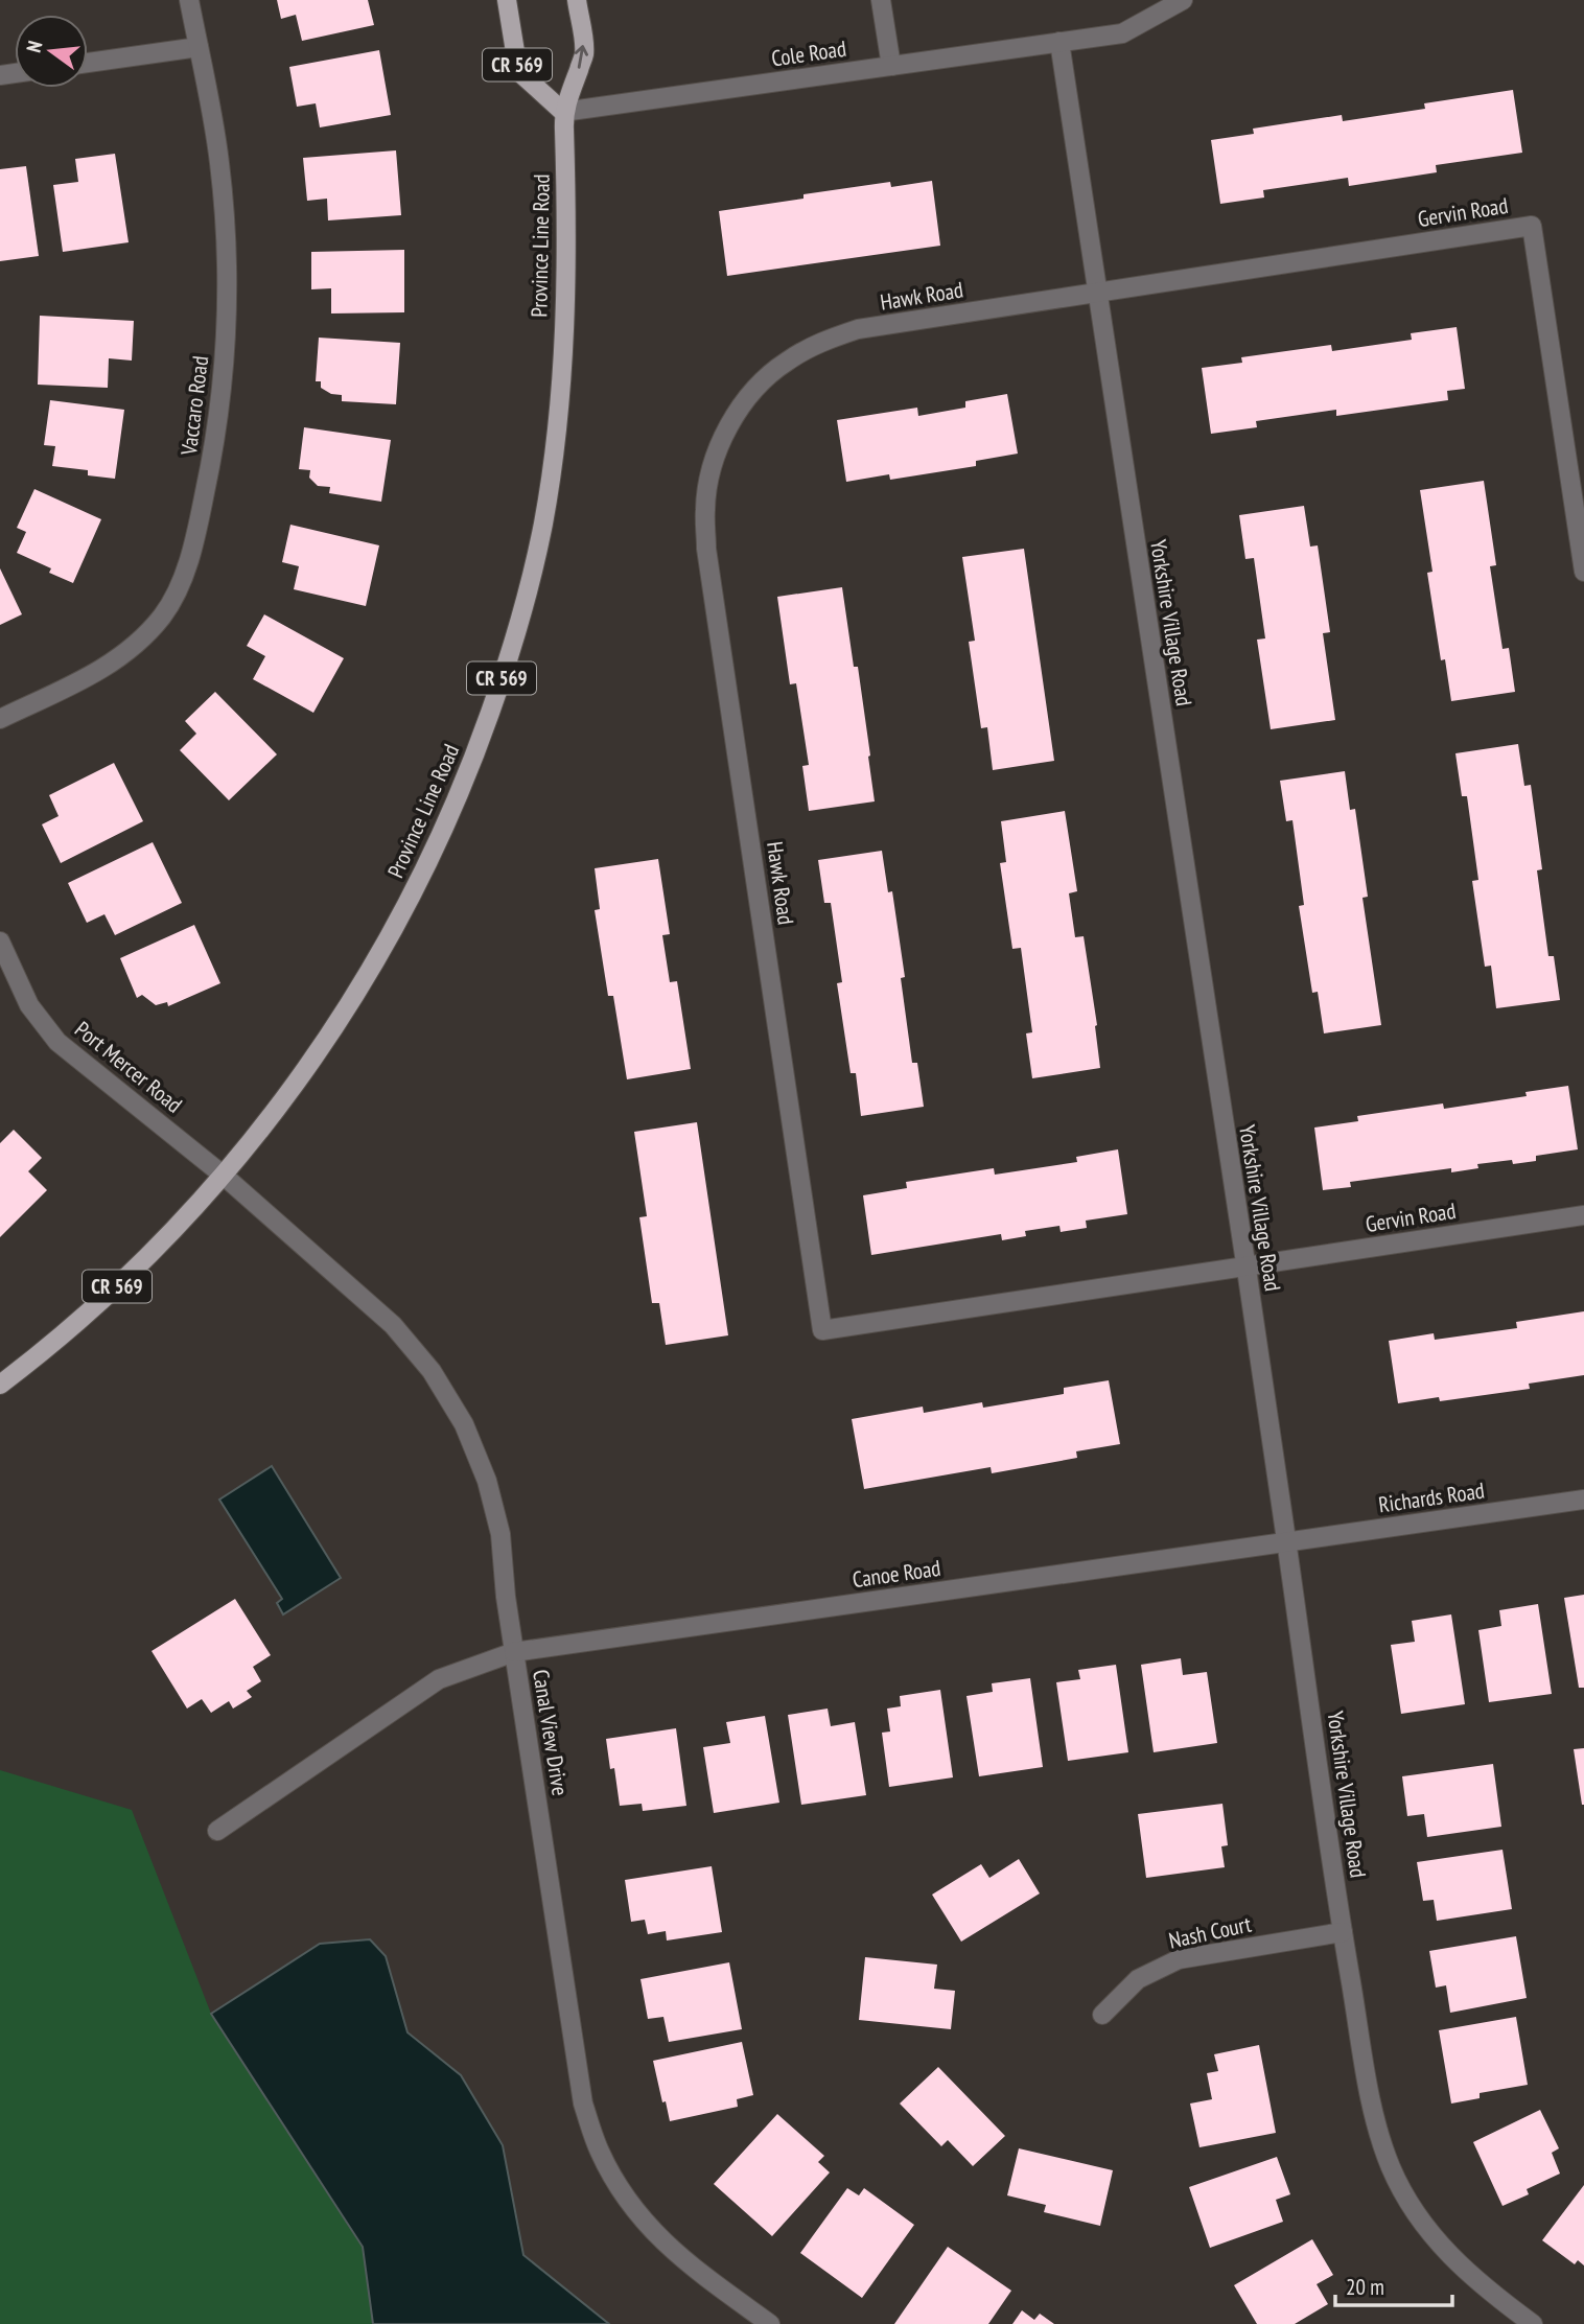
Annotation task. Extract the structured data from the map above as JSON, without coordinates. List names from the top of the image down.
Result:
{
  "streets": {
    "main road": ["CR 569", "Province Line Road"],
    "street": [
      "Cole Road",
      "Gervin Road",
      "Hawk Road",
      "Vaccaro Road",
      "Yorkshire Village Road",
      "Port Mercer Road",
      "Richards Road",
      "Canoe Road",
      "Canal View Drive",
      "Nash Court"
    ]
  },
  "crossings": [
    ["Cole Road", "CR 569"],
    ["Cole Road", "Province Line Road"],
    ["Cole Road", "Yorkshire Village Road"],
    ["CR 569", "Province Line Road"],
    ["Gervin Road", "Hawk Road"],
    ["Gervin Road", "Yorkshire Village Road"],
    ["Province Line Road", "Port Mercer Road"],
    ["Province Line Road", "Canal View Drive"],
    ["Hawk Road", "Yorkshire Village Road"],
    ["Yorkshire Village Road", "Richards Road"],
    ["Yorkshire Village Road", "Canoe Road"],
    ["Yorkshire Village Road", "Nash Court"],
    ["Port Mercer Road", "Canal View Drive"],
    ["Richards Road", "Canoe Road"],
    ["Canoe Road", "Canal View Drive"]
  ],
  "scale_bar": "20 m",
  "north": "left"
}
